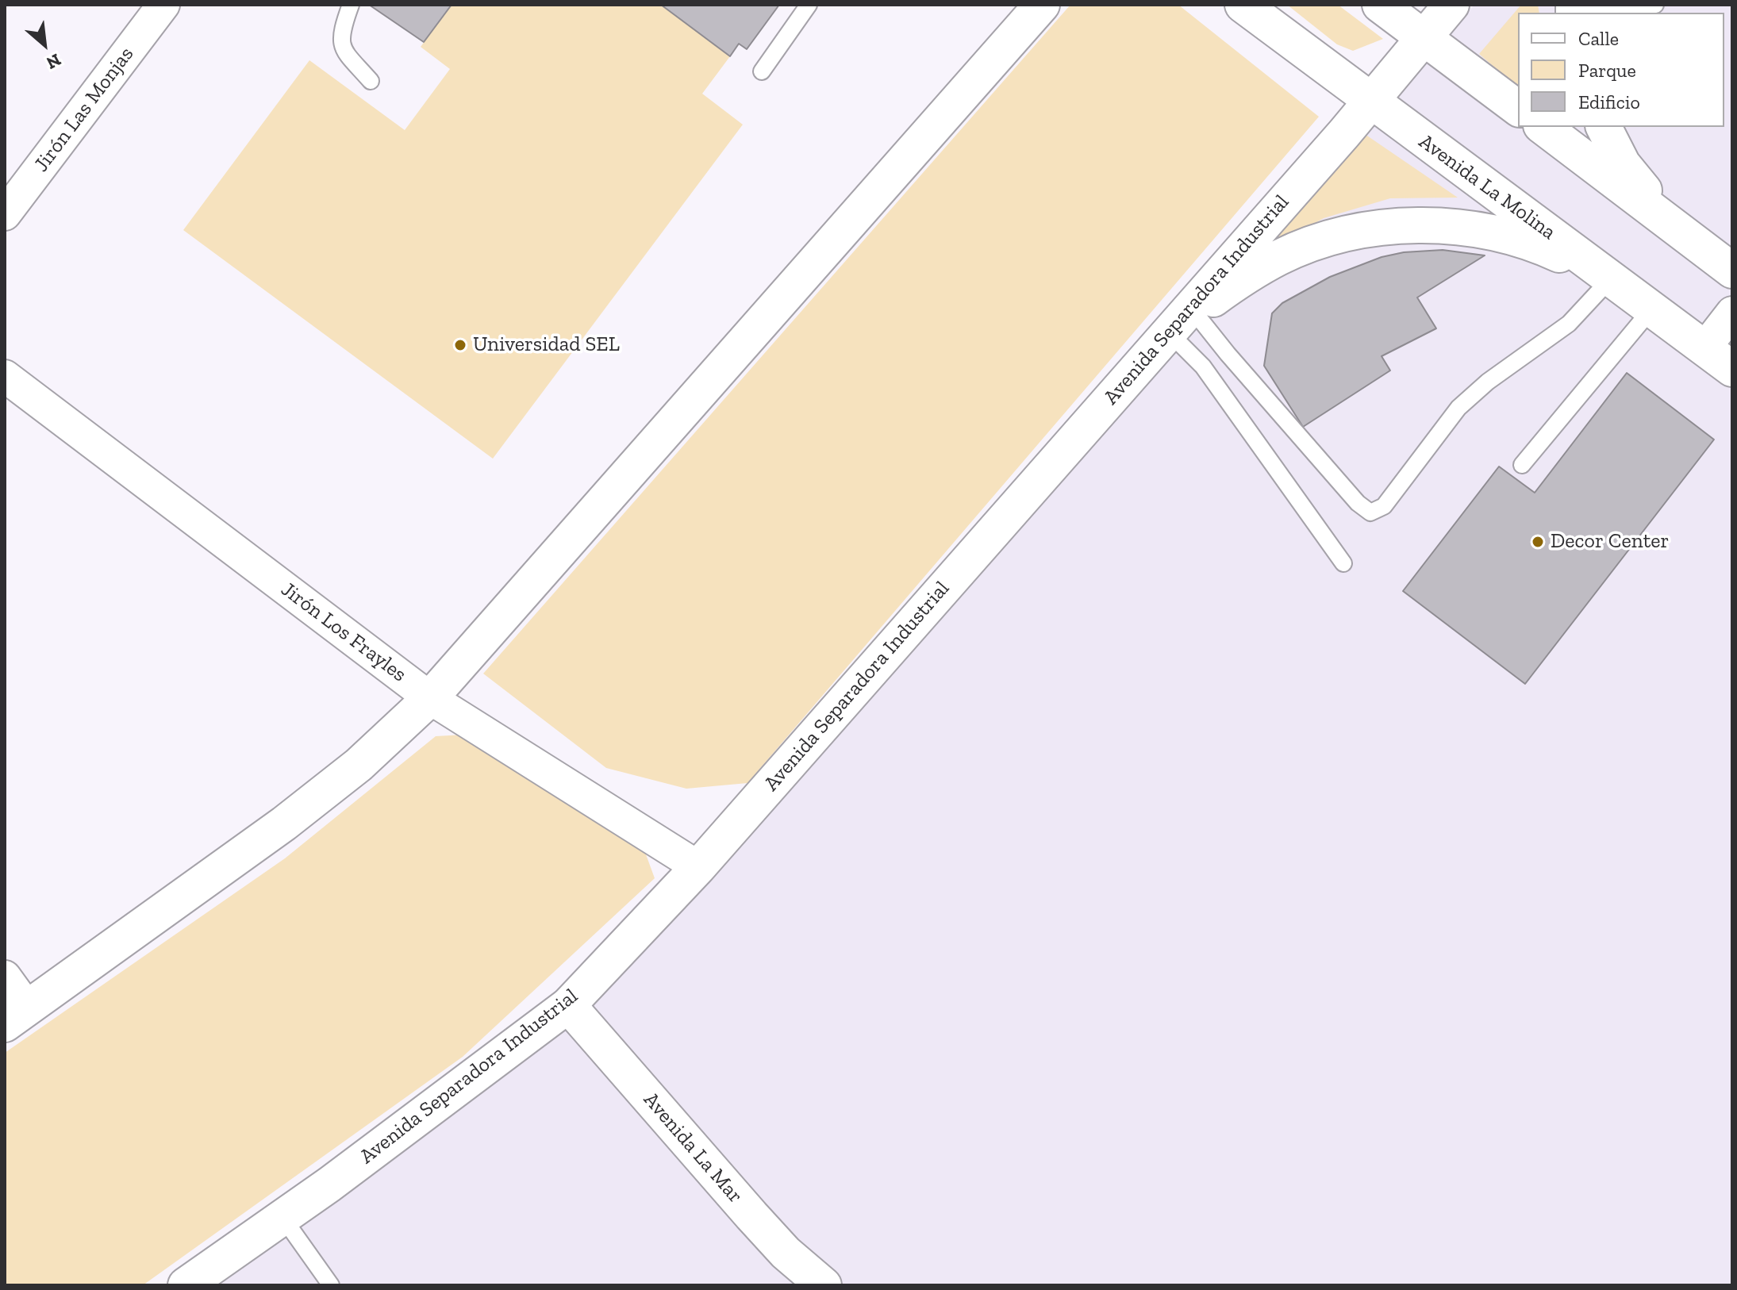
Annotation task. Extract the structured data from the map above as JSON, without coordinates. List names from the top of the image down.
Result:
{
  "streets": {
    "main road": ["Avenida La Molina", "Avenida Separadora Industrial", "Avenida La Mar"],
    "street": ["Jirón Las Monjas", "Jirón Los Frayles"]
  },
  "crossings": [
    ["Avenida La Molina", "Avenida Separadora Industrial"],
    ["Avenida Separadora Industrial", "Jirón Los Frayles"],
    ["Avenida Separadora Industrial", "Avenida La Mar"]
  ],
  "places": ["Universidad SEL", "Decor Center"],
  "legend": ["Calle", "Parque", "Edificio"],
  "north": "bottom right"
}
